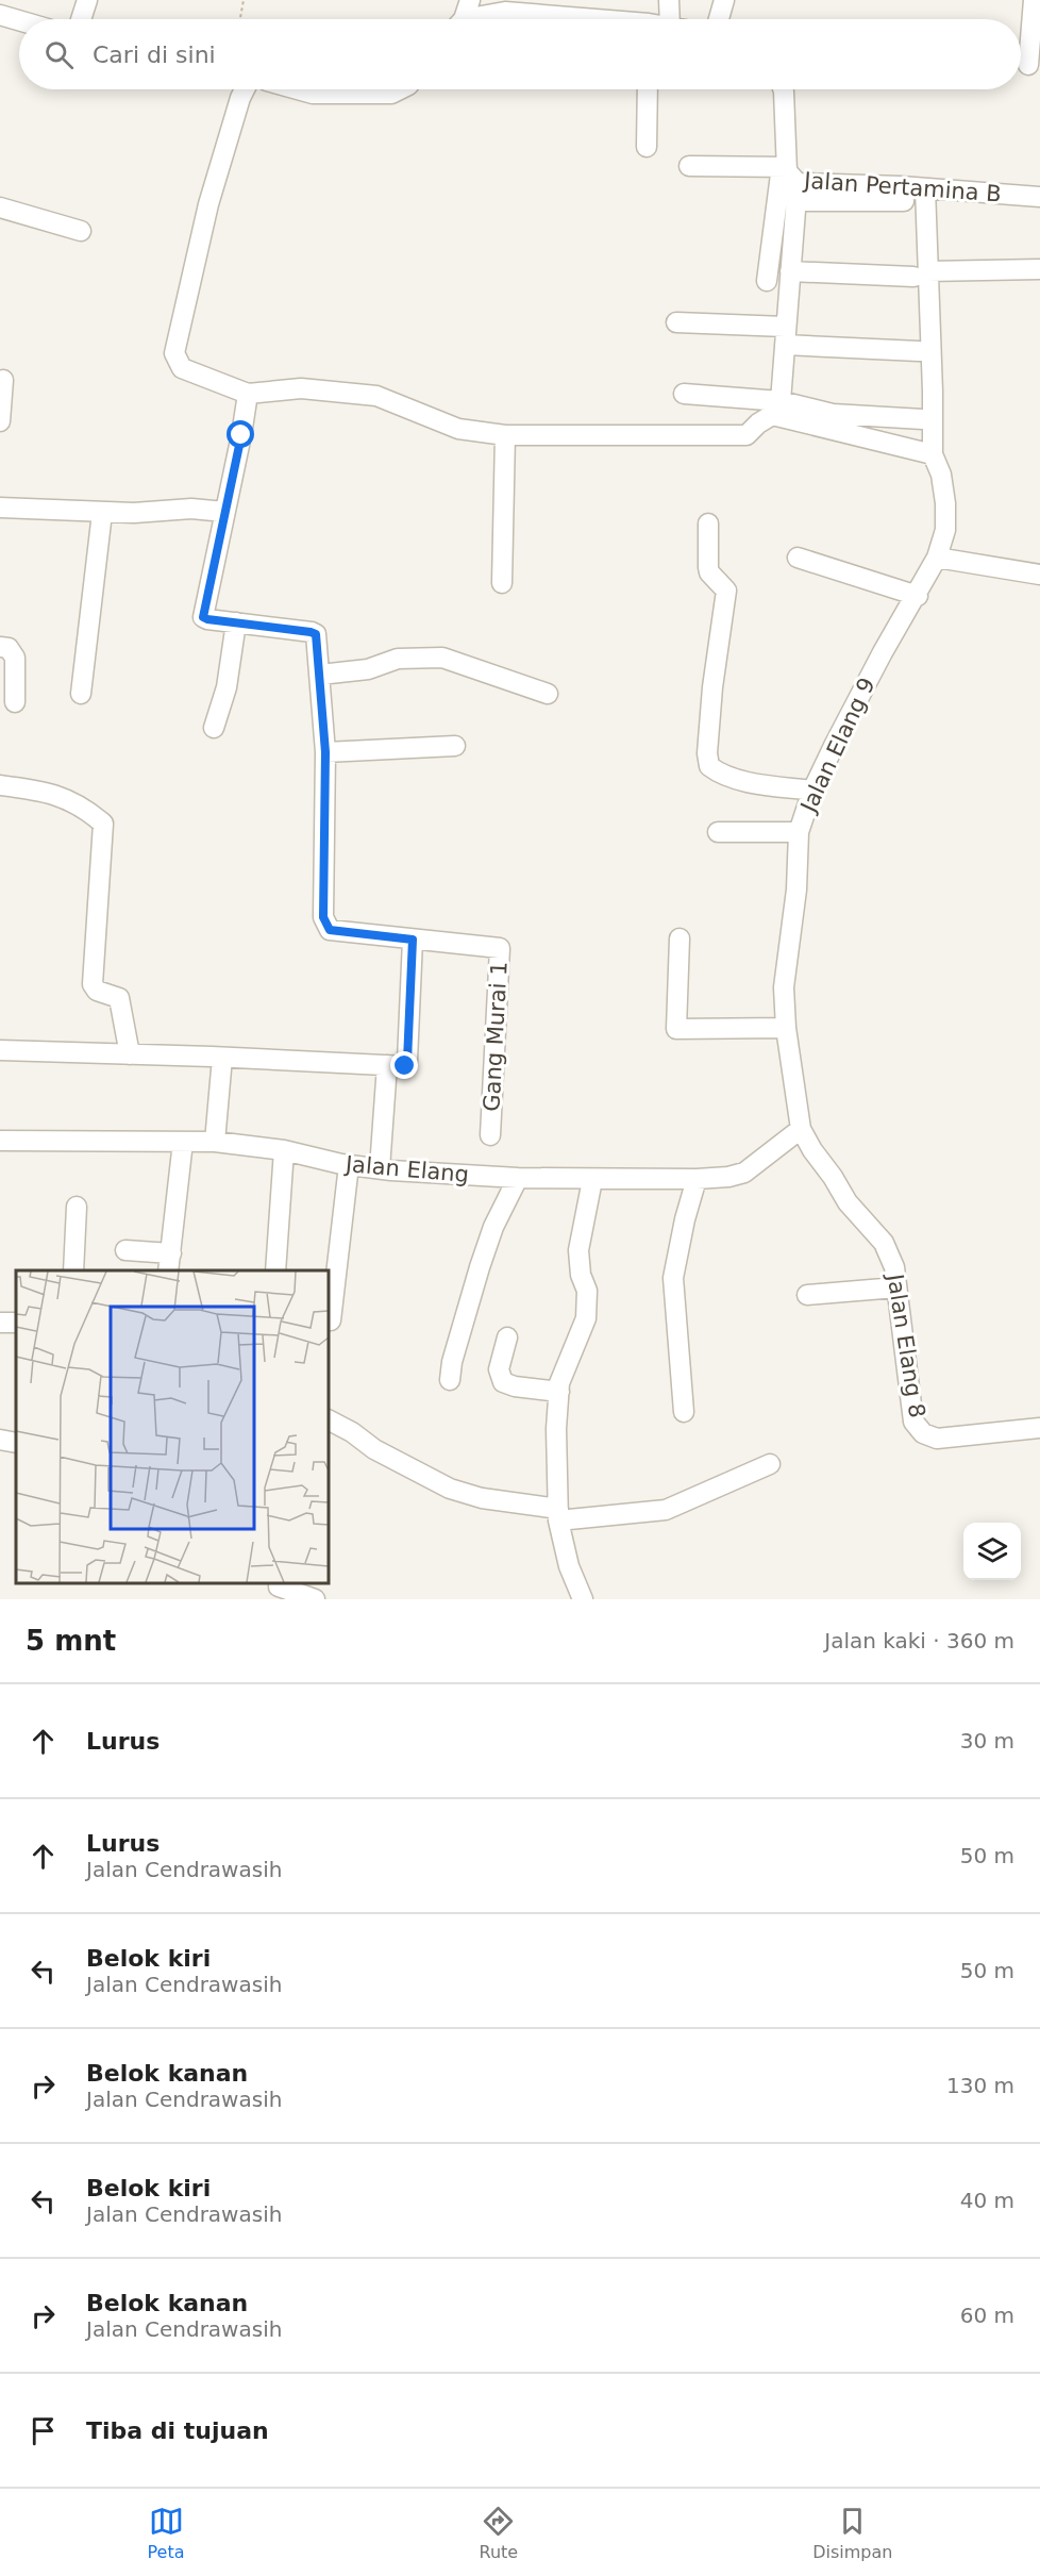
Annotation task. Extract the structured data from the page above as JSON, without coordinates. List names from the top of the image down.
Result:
{
  "streets": {
    "street": [
      "Jalan Pertamina B",
      "Jalan Elang 9",
      "Gang Murai 1",
      "Jalan Elang",
      "Jalan Elang 8"
    ]
  },
  "crossings": [
    ["Jalan Pertamina B", "Jalan Elang 9"],
    ["Jalan Elang 9", "Jalan Elang"],
    ["Jalan Elang 9", "Jalan Elang 8"],
    ["Jalan Elang", "Jalan Elang 8"]
  ],
  "page": {
    "search": "Cari di sini",
    "heading": ["5 mnt", "Jalan kaki · 360 m"],
    "list": [
      ["Lurus", "30 m"],
      ["Lurus", "Jalan Cendrawasih", "50 m"],
      ["Belok kiri", "Jalan Cendrawasih", "50 m"],
      ["Belok kanan", "Jalan Cendrawasih", "130 m"],
      ["Belok kiri", "Jalan Cendrawasih", "40 m"],
      ["Belok kanan", "Jalan Cendrawasih", "60 m"],
      "Tiba di tujuan"
    ],
    "nav": ["Peta", "Rute", "Disimpan"]
  }
}
